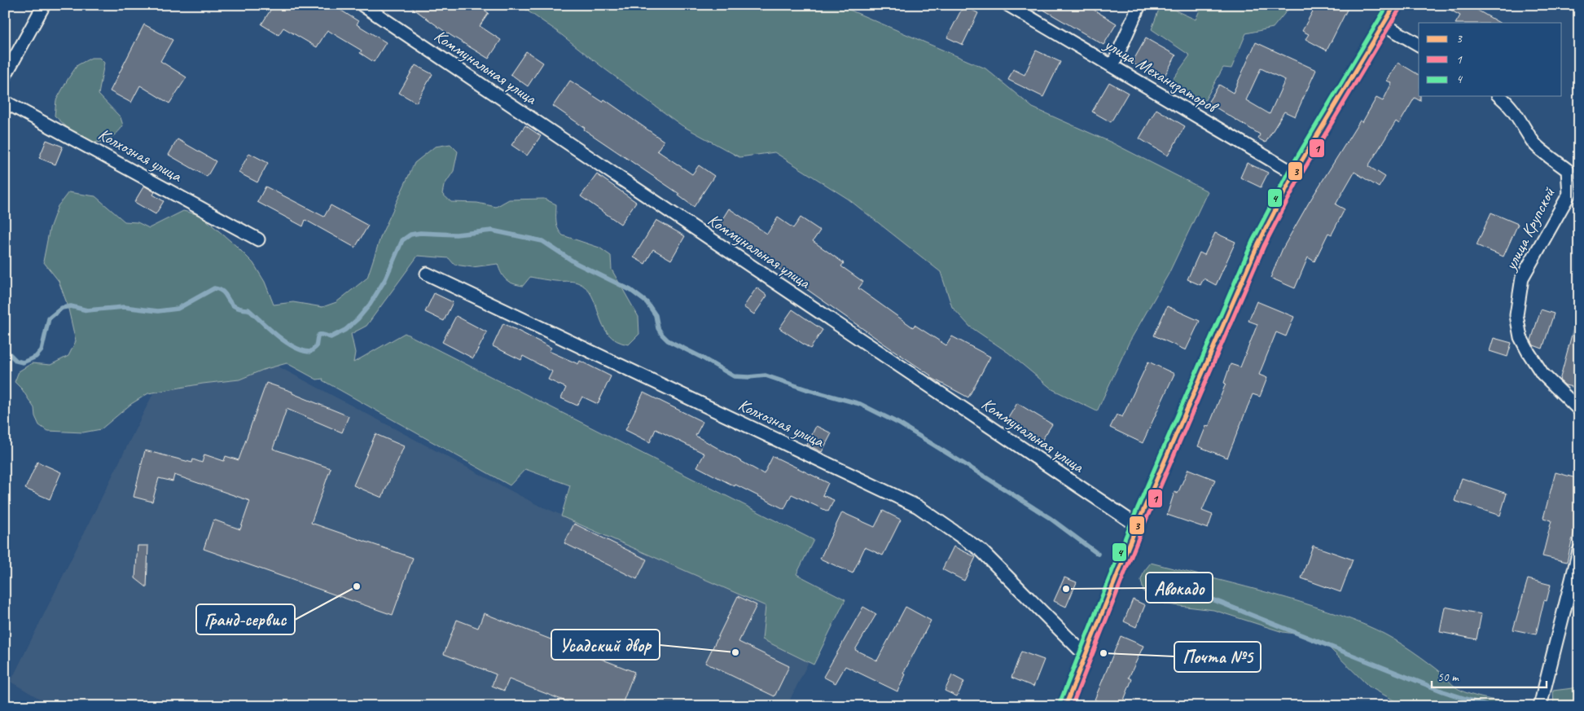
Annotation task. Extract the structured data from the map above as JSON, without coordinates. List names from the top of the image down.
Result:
{
  "streets": {
    "street": [
      "Коммунальная улица",
      "улица Механизаторов",
      "Колхозная улица",
      "улица Крупской"
    ]
  },
  "places": [
    "Гранд-сервис",
    "Авокадо",
    "Усадский двор",
    "Почта №5"
  ],
  "lines": ["transit line 3", "transit line 4", "transit line 1"],
  "legend": ["3", "1", "4"],
  "scale_bar": "50 m"
}
